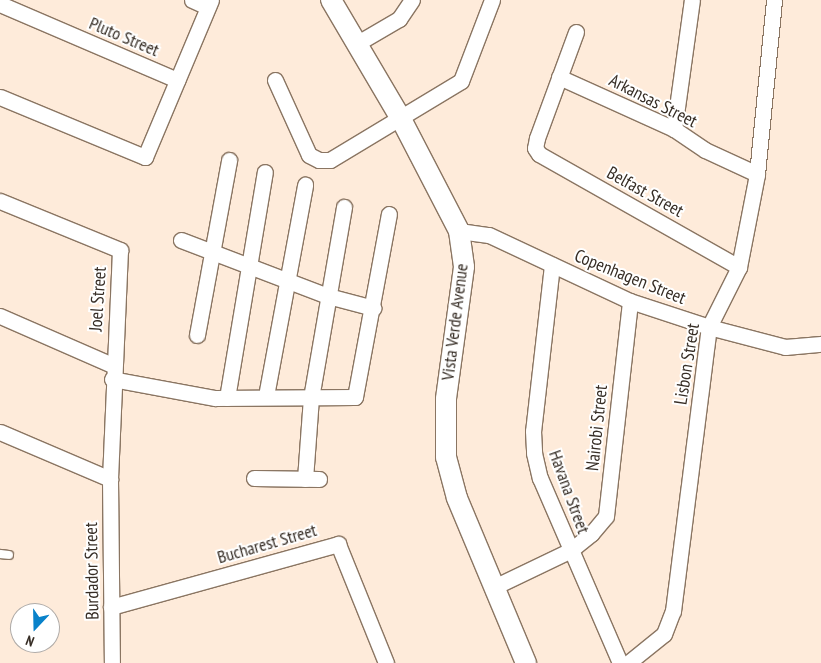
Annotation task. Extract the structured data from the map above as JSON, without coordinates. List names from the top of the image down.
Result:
{
  "streets": {
    "street": [
      "Pluto Street",
      "Arkansas Street",
      "Belfast Street",
      "Copenhagen Street",
      "Joel Street",
      "Vista Verde Avenue",
      "Lisbon Street",
      "Nairobi Street",
      "Havana Street",
      "Bucharest Street",
      "Burdador Street"
    ]
  },
  "crossings": [
    ["Arkansas Street", "Belfast Street"],
    ["Arkansas Street", "Lisbon Street"],
    ["Belfast Street", "Lisbon Street"],
    ["Copenhagen Street", "Vista Verde Avenue"],
    ["Copenhagen Street", "Lisbon Street"],
    ["Copenhagen Street", "Nairobi Street"],
    ["Copenhagen Street", "Havana Street"],
    ["Joel Street", "Burdador Street"],
    ["Vista Verde Avenue", "Nairobi Street"],
    ["Nairobi Street", "Havana Street"],
    ["Bucharest Street", "Burdador Street"]
  ],
  "north": "bottom"
}
